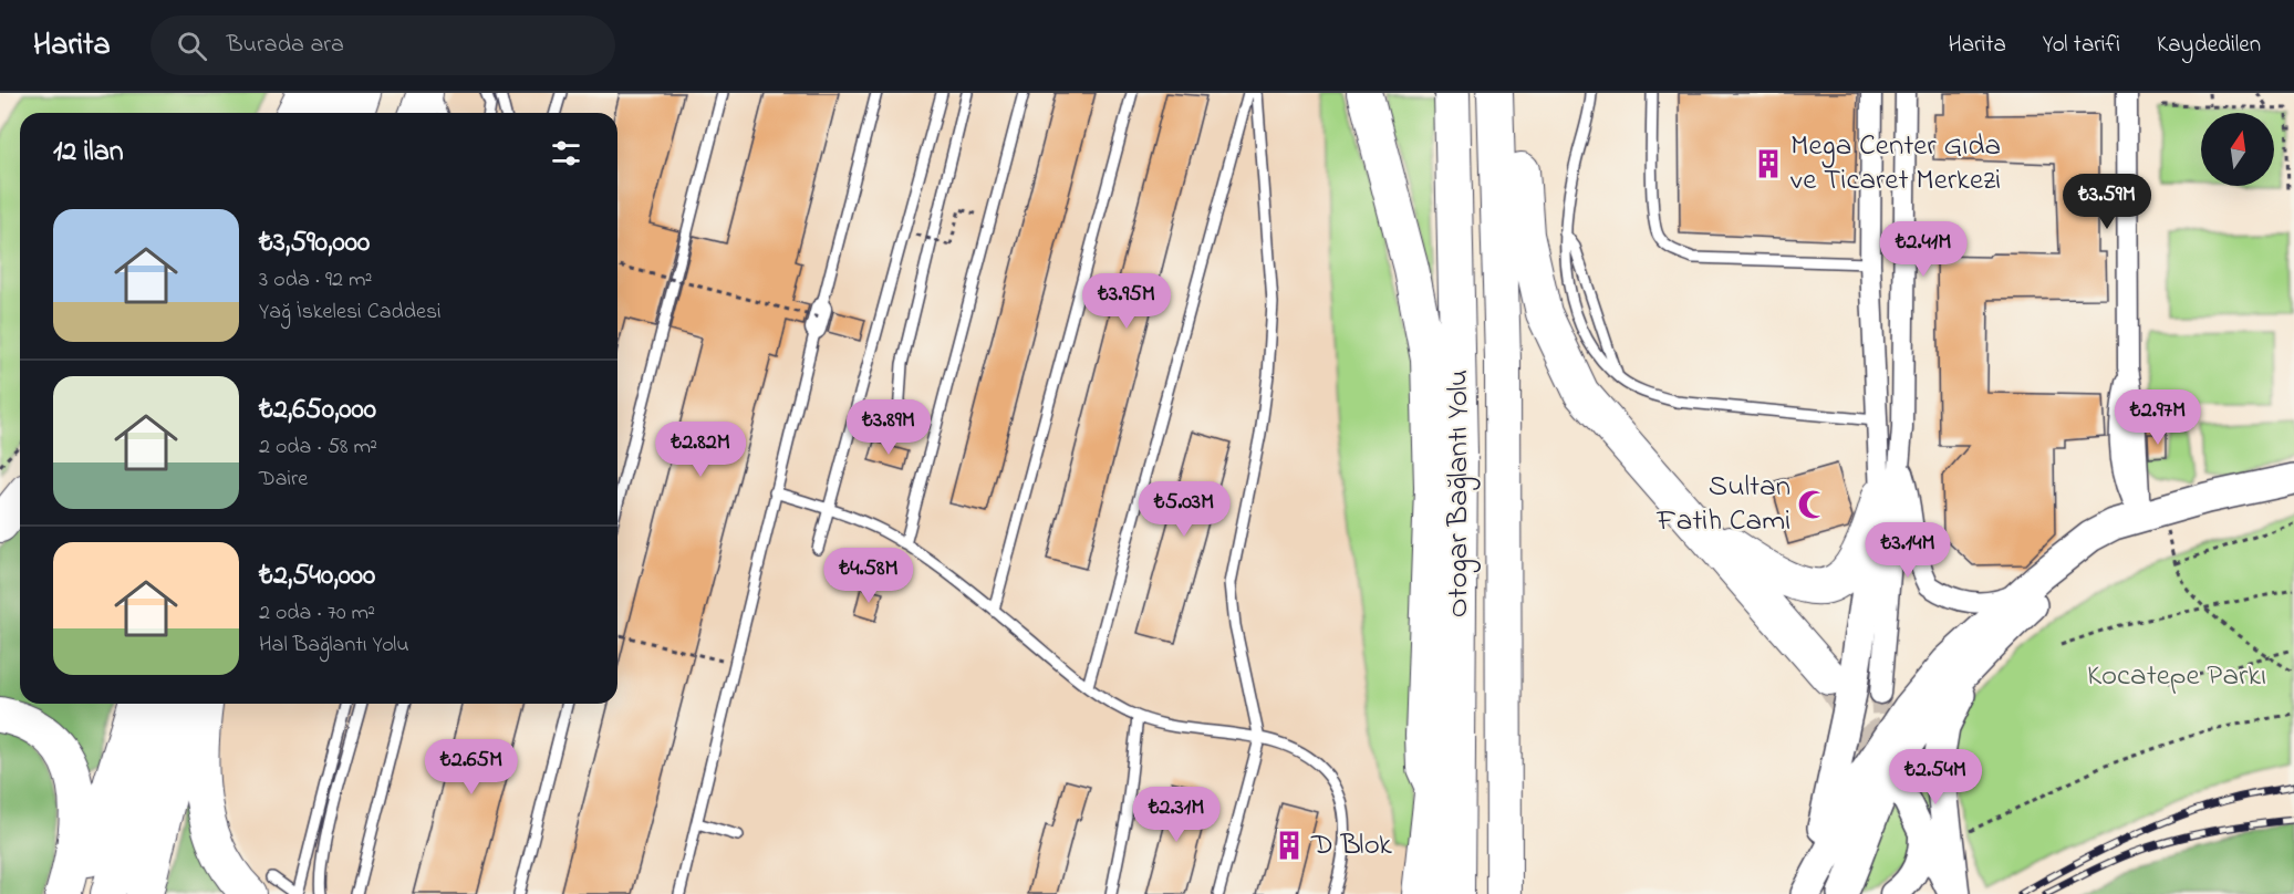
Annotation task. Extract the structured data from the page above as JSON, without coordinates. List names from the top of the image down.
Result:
{
  "streets": {
    "highway": ["Otogar Bağlantı Yolu"]
  },
  "parks": ["Kocatepe Parkı"],
  "places": {
    "building": ["Mega Center Gıda ve Ticaret Merkezi", "D Blok"],
    "mosque": ["Sultan Fatih Cami"]
  },
  "north": "top",
  "page": {
    "header": "Harita",
    "search": "Burada ara",
    "nav": ["Harita", "Yol tarifi", "Kaydedilen"],
    "heading": "12 ilan",
    "price": [
      "₺3.59M",
      "₺2.41M",
      "₺3.95M",
      "₺2.97M",
      "₺3.89M",
      "₺2.82M",
      "₺5.03M",
      "₺3.14M",
      "₺4.58M",
      "₺2.65M",
      "₺2.54M",
      "₺2.31M"
    ],
    "list": [
      {
        "name": "₺3,590,000",
        "note": "3 oda · 92 m² · Yağ İskelesi Caddesi"
      },
      {
        "name": "₺2,650,000",
        "note": "2 oda · 58 m² · Daire"
      },
      {
        "name": "₺2,540,000",
        "note": "2 oda · 70 m² · Hal Bağlantı Yolu"
      }
    ]
  }
}
